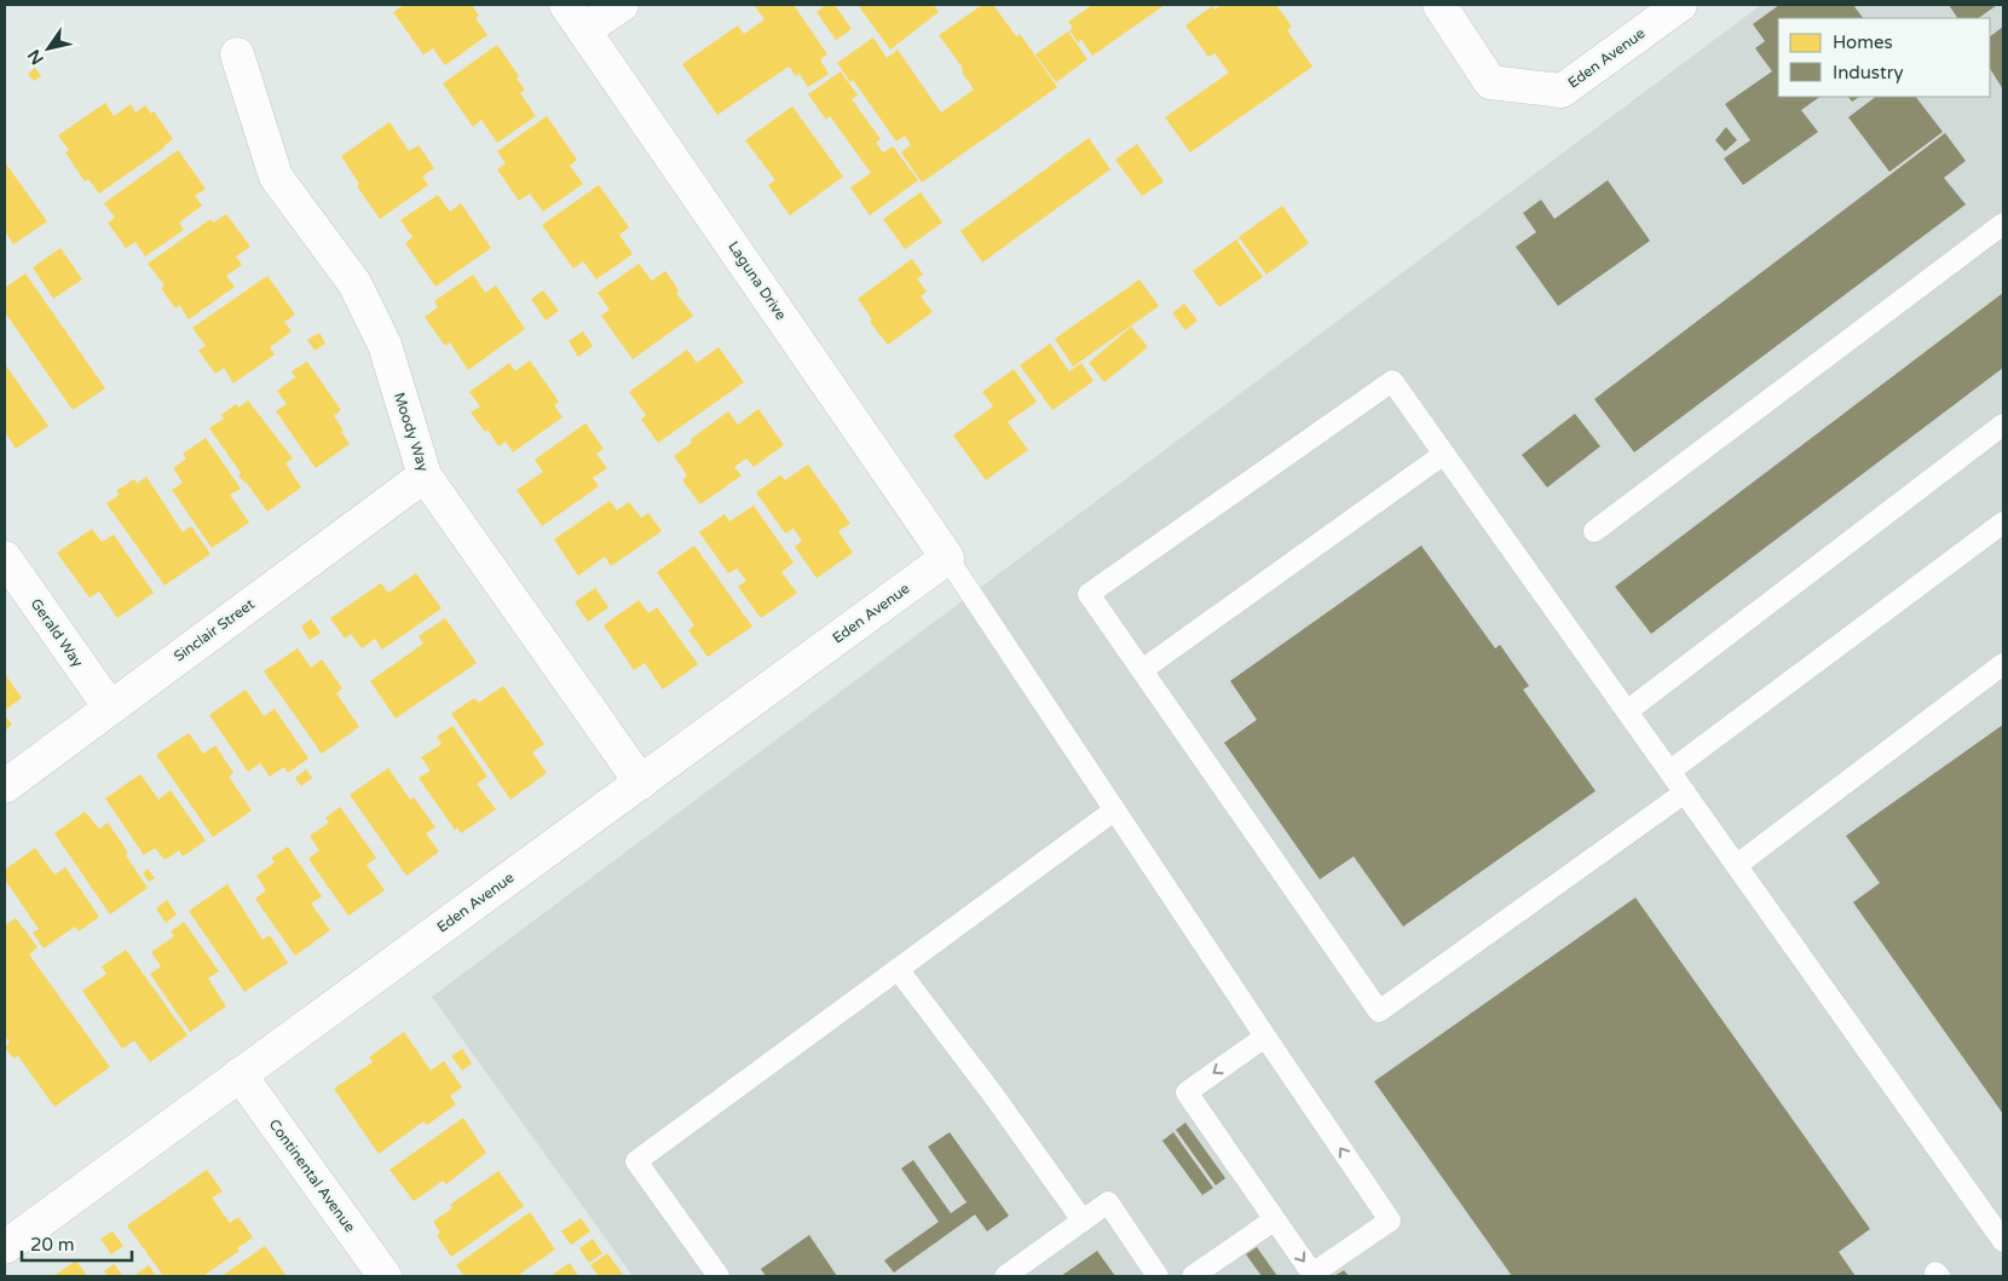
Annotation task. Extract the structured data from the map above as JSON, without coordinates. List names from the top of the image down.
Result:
{
  "streets": {
    "street": [
      "Eden Avenue",
      "Laguna Drive",
      "Moody Way",
      "Sinclair Street",
      "Gerald Way",
      "Continental Avenue"
    ]
  },
  "crossings": [
    ["Eden Avenue", "Laguna Drive"],
    ["Eden Avenue", "Moody Way"],
    ["Eden Avenue", "Continental Avenue"],
    ["Moody Way", "Sinclair Street"],
    ["Sinclair Street", "Gerald Way"]
  ],
  "legend": ["Homes", "Industry"],
  "scale_bar": "20 m",
  "north": "bottom left"
}
